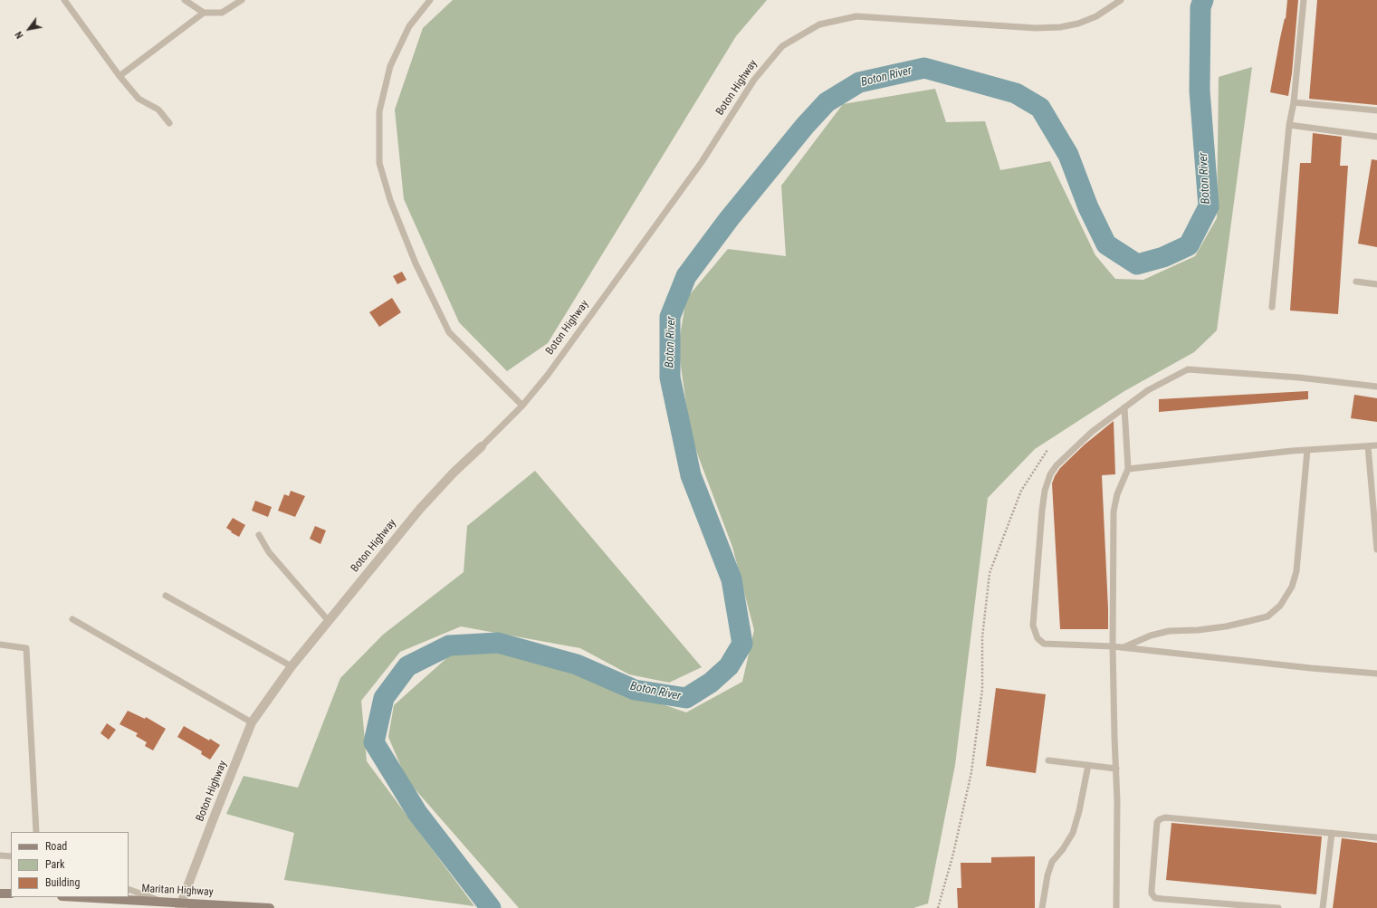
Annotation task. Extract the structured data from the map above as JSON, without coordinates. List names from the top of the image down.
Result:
{
  "streets": {
    "main road": ["Maritan Highway"],
    "street": ["Boton Highway"]
  },
  "crossings": [
    ["Boton Highway", "Maritan Highway"]
  ],
  "water": ["Boton River"],
  "legend": ["Road", "Park", "Building"],
  "north": "bottom left"
}
